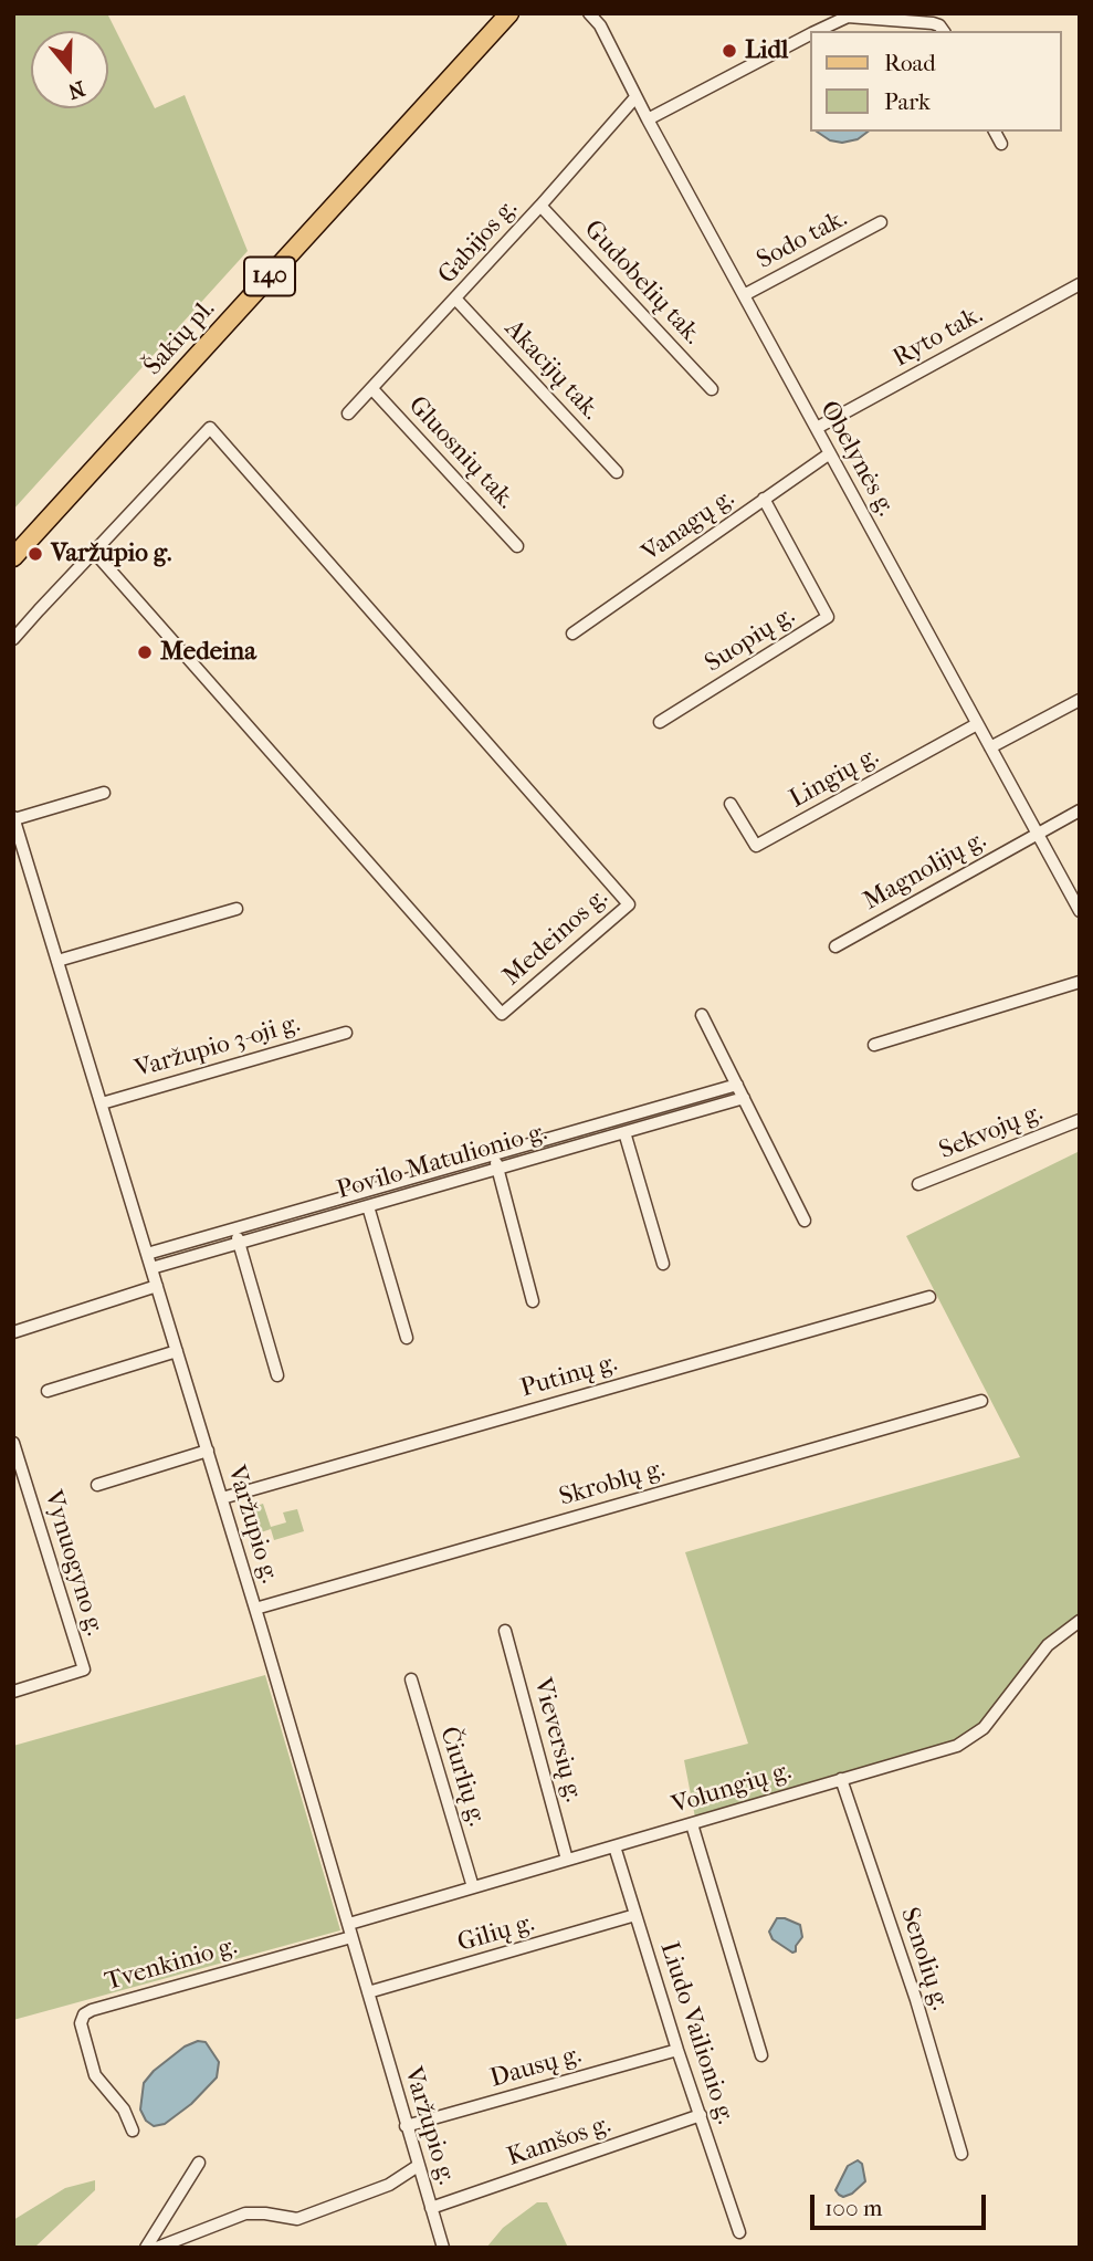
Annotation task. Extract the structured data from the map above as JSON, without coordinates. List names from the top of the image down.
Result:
{
  "streets": {
    "main road": ["140", "Šakių pl."],
    "street": [
      "Sodo tak.",
      "Gabijos g.",
      "Gudobelių tak.",
      "Ryto tak.",
      "Akacijų tak.",
      "Gluosnių tak.",
      "Obelynės g.",
      "Vanagų g.",
      "Suopių g.",
      "Lingių g.",
      "Magnolijų g.",
      "Medeinos g.",
      "Varžupio 3-oji g.",
      "Sekvojų g.",
      "Povilo Matulionio g.",
      "Putinų g.",
      "Skroblų g.",
      "Varžupio g.",
      "Vynuogyno g.",
      "Vieversių g.",
      "Čiurlių g.",
      "Volungių g.",
      "Gilių g.",
      "Senolių g.",
      "Tvenkinio g.",
      "Liudo Vailionio g.",
      "Dausų g.",
      "Kamšos g."
    ]
  },
  "crossings": [
    ["Sodo tak.", "Obelynės g."],
    ["Gabijos g.", "Gudobelių tak."],
    ["Gabijos g.", "Akacijų tak."],
    ["Gabijos g.", "Gluosnių tak."],
    ["Gabijos g.", "Obelynės g."],
    ["Ryto tak.", "Obelynės g."],
    ["Obelynės g.", "Vanagų g."],
    ["Obelynės g.", "Lingių g."],
    ["Obelynės g.", "Magnolijų g."],
    ["Vanagų g.", "Suopių g."],
    ["Varžupio 3-oji g.", "Varžupio g."],
    ["Povilo Matulionio g.", "Varžupio g."],
    ["Putinų g.", "Varžupio g."],
    ["Skroblų g.", "Varžupio g."],
    ["Varžupio g.", "Volungių g."],
    ["Varžupio g.", "Gilių g."],
    ["Varžupio g.", "Tvenkinio g."],
    ["Varžupio g.", "Dausų g."],
    ["Varžupio g.", "Kamšos g."],
    ["Vieversių g.", "Volungių g."],
    ["Čiurlių g.", "Volungių g."],
    ["Volungių g.", "Senolių g."],
    ["Volungių g.", "Liudo Vailionio g."],
    ["Gilių g.", "Liudo Vailionio g."],
    ["Liudo Vailionio g.", "Dausų g."],
    ["Liudo Vailionio g.", "Kamšos g."]
  ],
  "places": ["Lidl", "Varžupio g.", "Medeina"],
  "legend": ["Road", "Park"],
  "scale_bar": "100 m",
  "north": "bottom"
}
